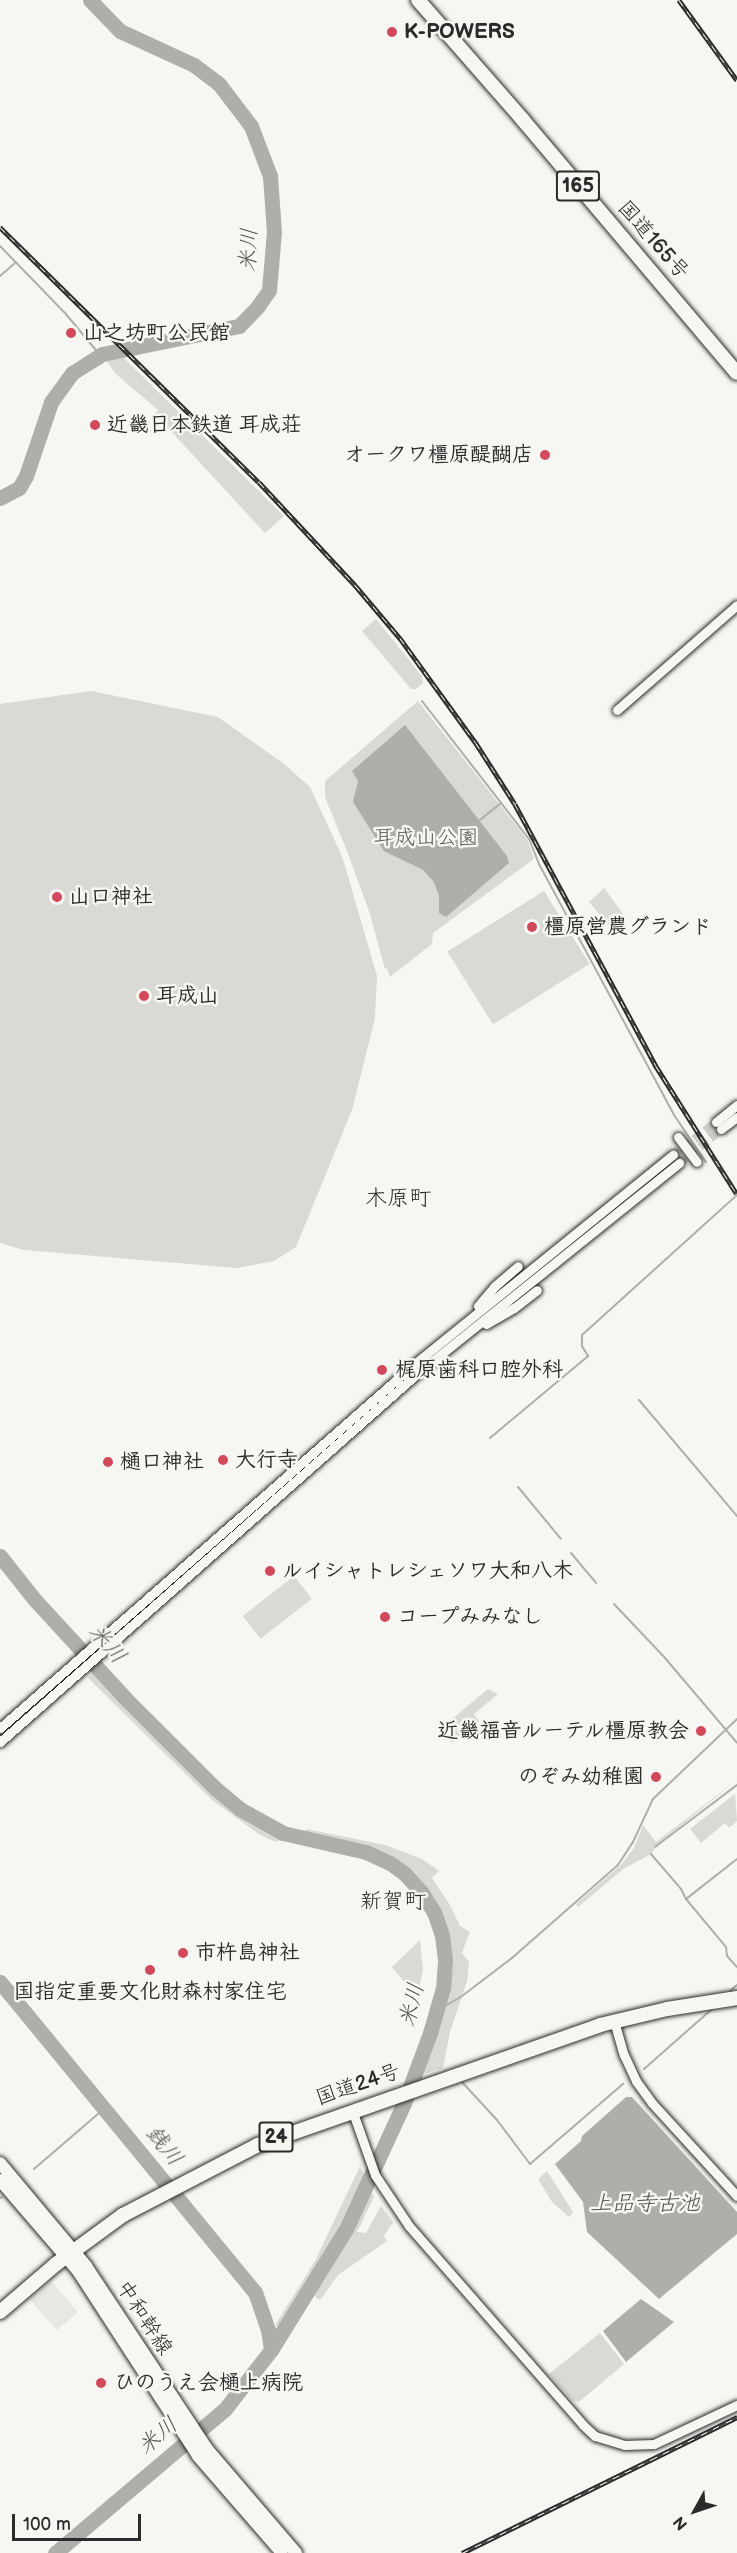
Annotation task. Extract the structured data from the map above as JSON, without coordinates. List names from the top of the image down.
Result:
{
  "streets": {
    "highway": [
      "165",
      "国道165号",
      "国道24号",
      "24"
    ],
    "main road": ["中和幹線"]
  },
  "crossings": [
    ["国道24号", "中和幹線"]
  ],
  "districts": ["木原町", "新賀町"],
  "water": ["米川", "銭川", "上品寺古池"],
  "parks": ["耳成山公園"],
  "places": [
    "K-POWERS",
    "山之坊町公民館",
    "近畿日本鉄道 耳成荘",
    "オークワ橿原醍醐店",
    "山口神社",
    "橿原営農グランド",
    "耳成山",
    "梶原歯科口腔外科",
    "大行寺",
    "樋口神社",
    "ルイシャトレシェソワ大和八木",
    "コープみみなし",
    "近畿福音ルーテル橿原教会",
    "のぞみ幼稚園",
    "市杵島神社",
    "国指定重要文化財森村家住宅",
    "ひのうえ会樋上病院"
  ],
  "scale_bar": "100 m",
  "north": "bottom left"
}
